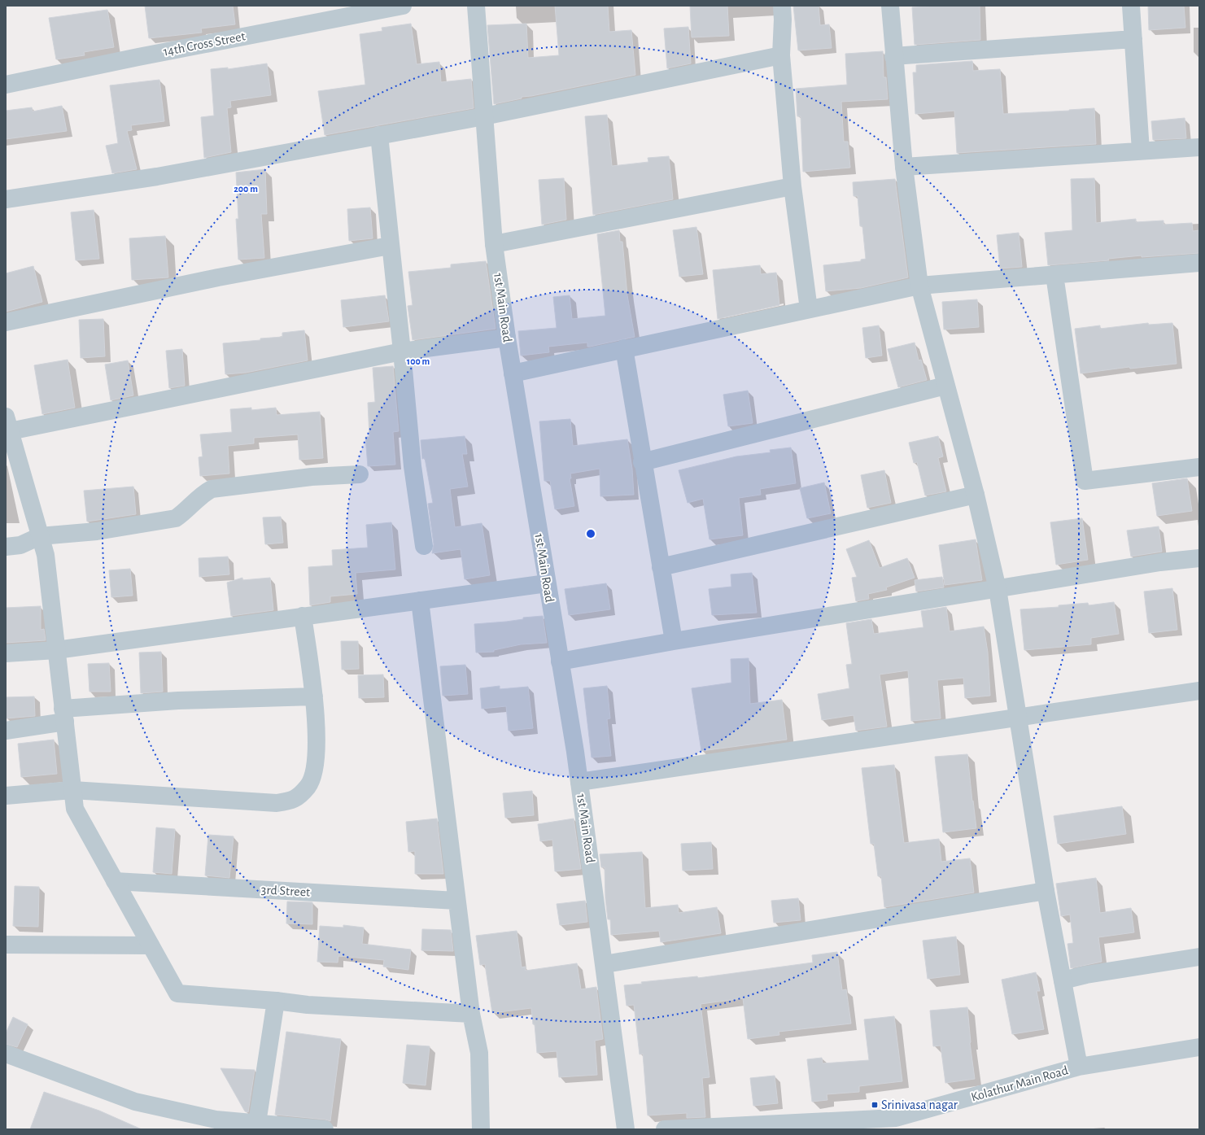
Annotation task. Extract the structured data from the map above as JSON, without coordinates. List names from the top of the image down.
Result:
{
  "streets": {
    "street": [
      "14th Cross Street",
      "1st Main Road",
      "3rd Street",
      "Kolathur Main Road"
    ]
  },
  "places": {
    "transit": ["Srinivasa nagar"]
  },
  "rings": ["200 m", "100 m"]
}
